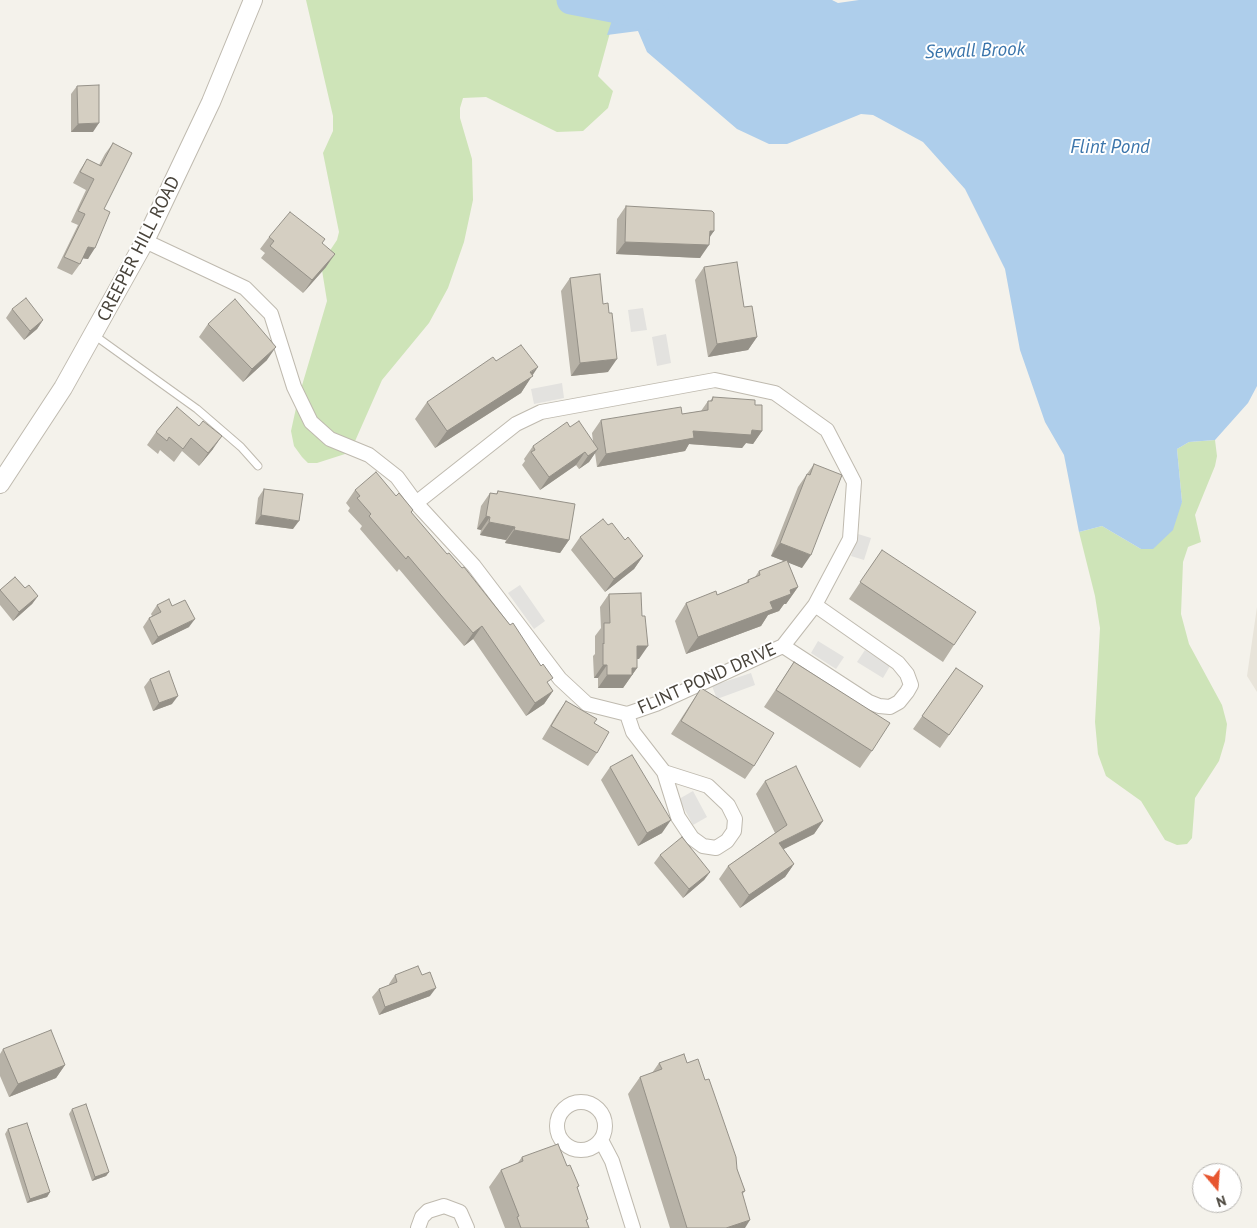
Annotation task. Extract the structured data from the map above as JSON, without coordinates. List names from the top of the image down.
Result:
{
  "streets": {
    "street": ["CREEPER HILL ROAD", "FLINT POND DRIVE"]
  },
  "crossings": [
    ["CREEPER HILL ROAD", "FLINT POND DRIVE"]
  ],
  "water": ["Sewall Brook", "Flint Pond"],
  "north": "bottom"
}
